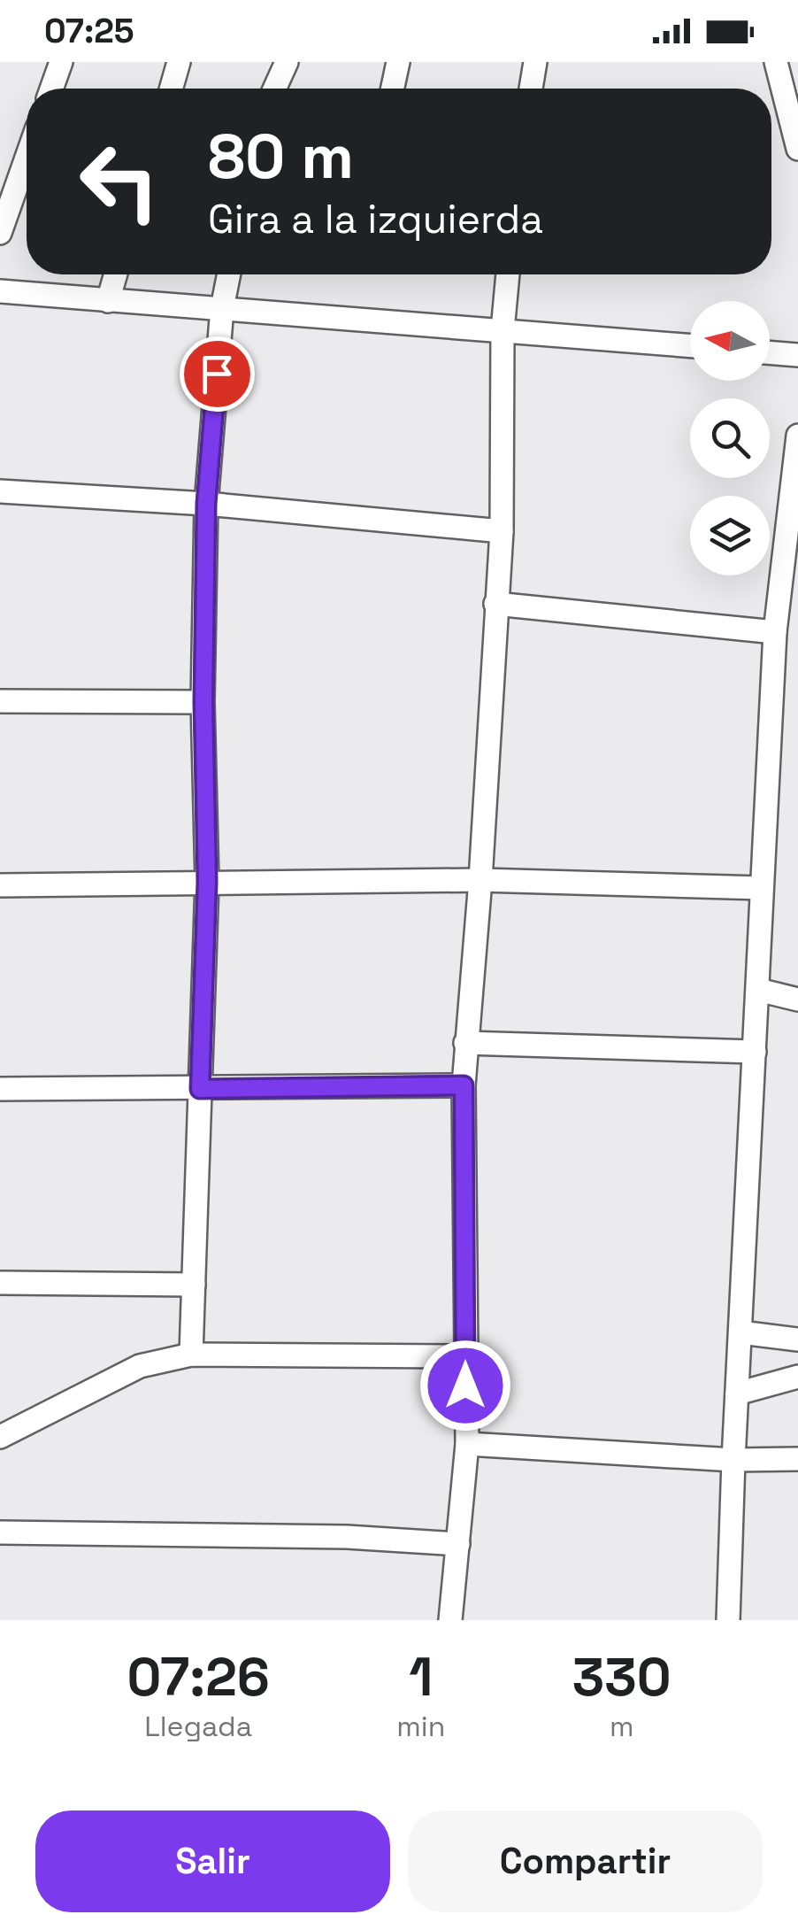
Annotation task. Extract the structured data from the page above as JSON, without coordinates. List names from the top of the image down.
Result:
{
  "north": "left",
  "page": {
    "status": "07:25",
    "turn": ["80 m", "Gira a la izquierda"],
    "eta": [
      "07:26",
      "Llegada",
      "1",
      "min",
      "330",
      "m"
    ],
    "buttons": ["Salir", "Compartir"]
  }
}
